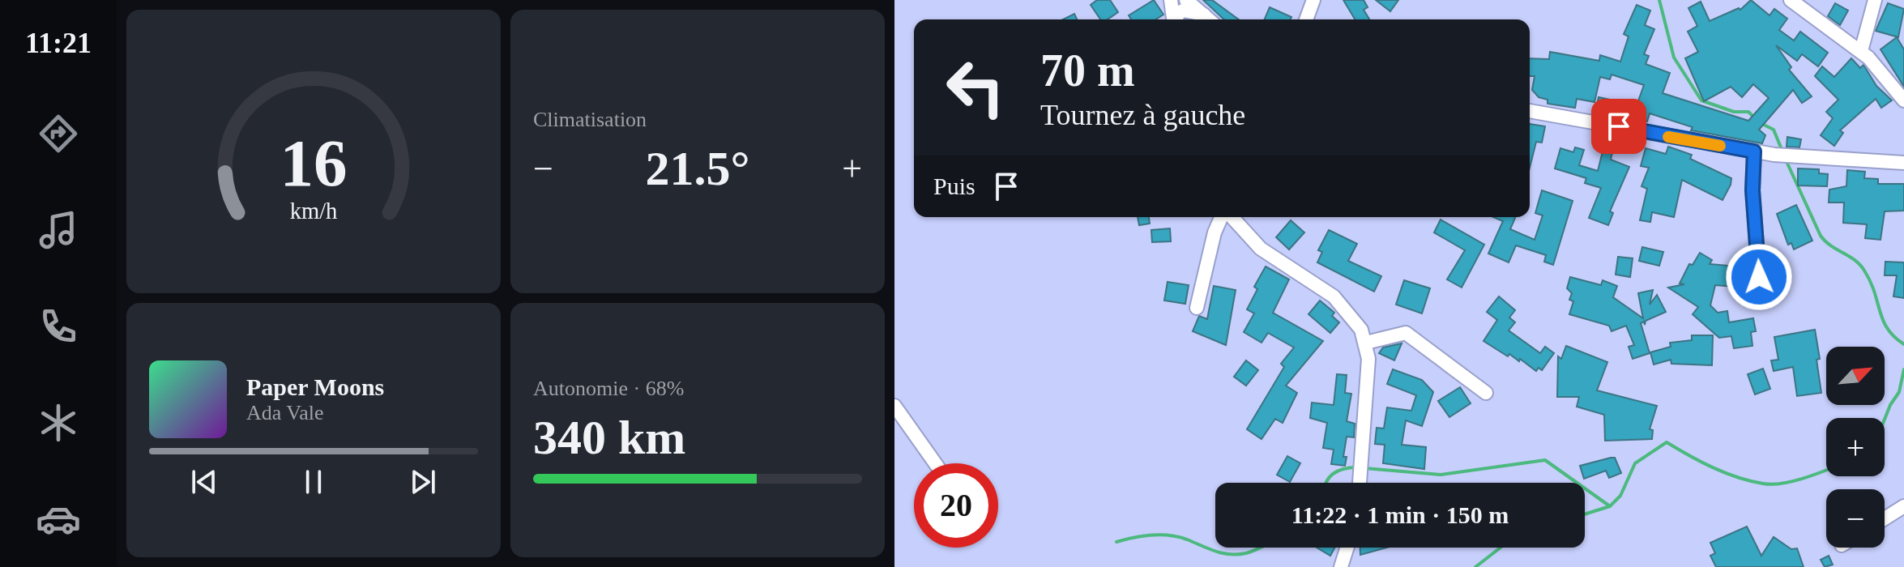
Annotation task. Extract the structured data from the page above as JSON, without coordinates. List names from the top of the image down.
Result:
{
  "north": "top right",
  "page": {
    "tabs": "11:21",
    "tile": [
      "Climatisation",
      ["Autonomie · 68%", "340 km"]
    ],
    "turn": ["70 m", "Tournez à gauche"],
    "heat": ["−", "21.5°", "+"],
    "then": "Puis",
    "map_buttons": ["+", "−"],
    "song": ["Paper Moons", "Ada Vale"],
    "limit": "20",
    "trip": "11:22 · 1 min · 150 m",
    "gauge": ["16", "km/h"]
  }
}
